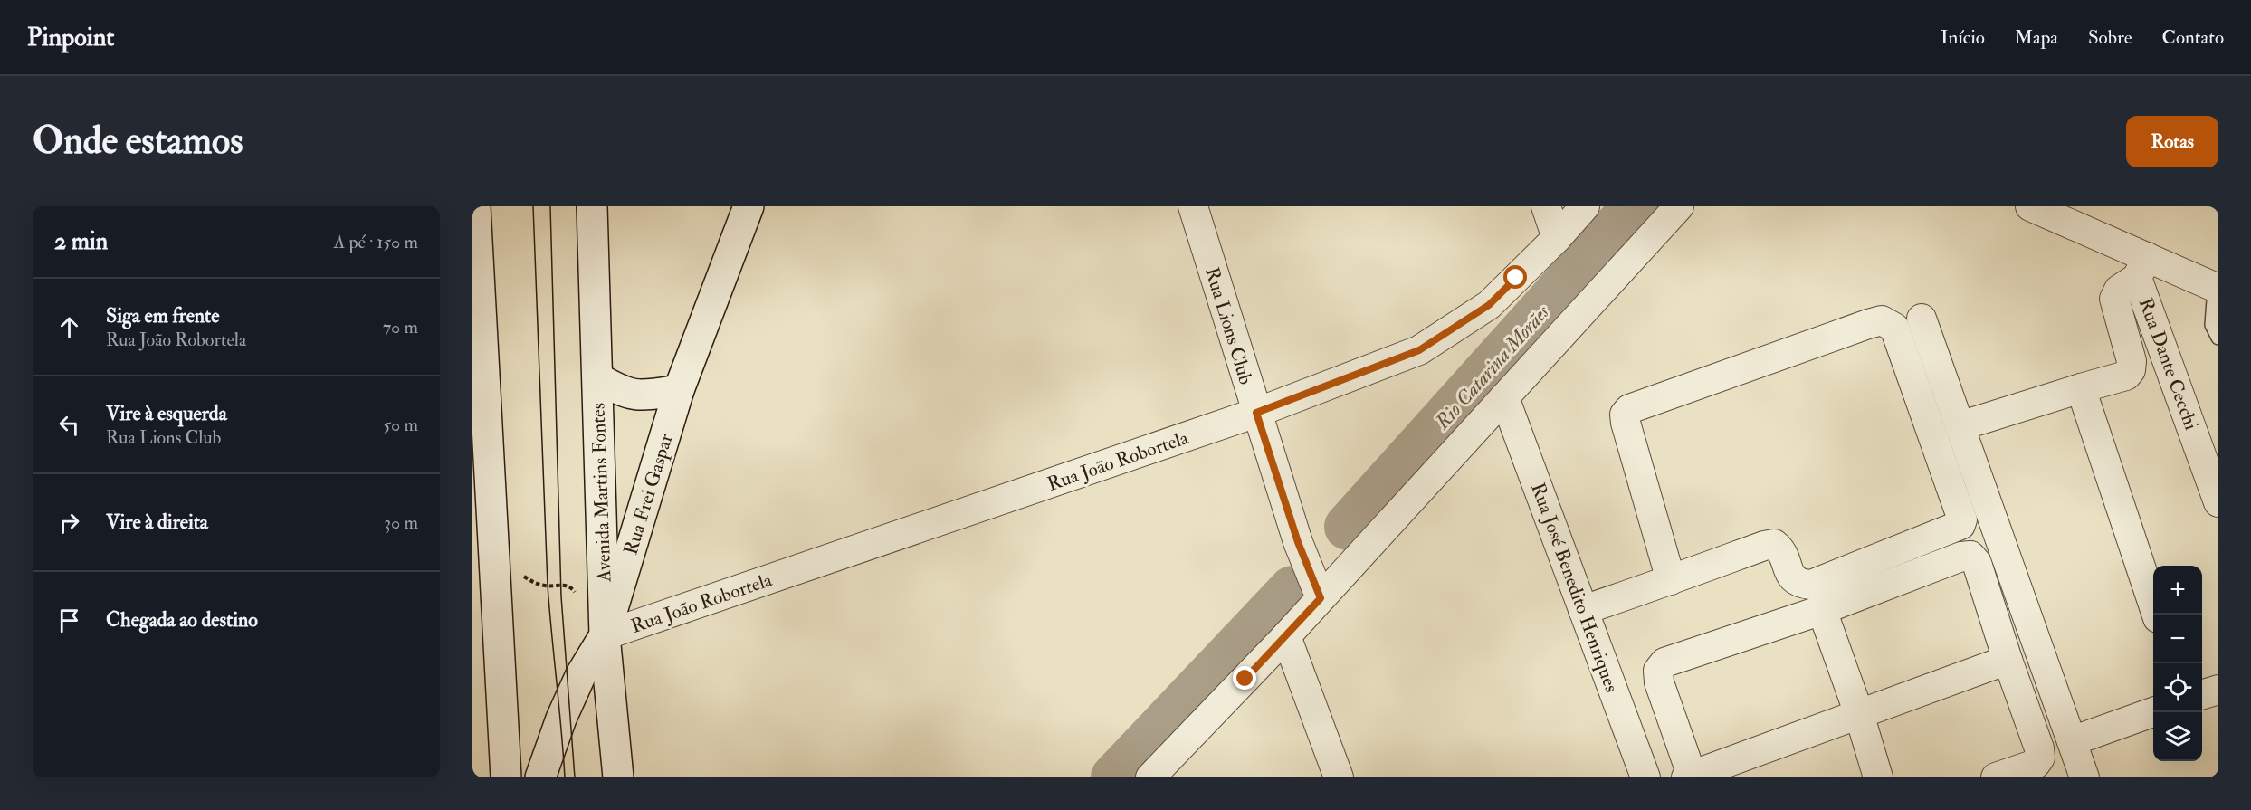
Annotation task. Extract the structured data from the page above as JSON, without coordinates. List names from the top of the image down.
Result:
{
  "streets": {
    "main road": ["Avenida Martins Fontes", "Rua Frei Gaspar"],
    "street": [
      "Rua Lions Club",
      "Rua Dante Cecchi",
      "Rua João Robortela",
      "Rua José Benedito Henriques"
    ]
  },
  "crossings": [
    ["Rua Lions Club", "Rua João Robortela"],
    ["Rua João Robortela", "Avenida Martins Fontes"],
    ["Rua João Robortela", "Rua Frei Gaspar"],
    ["Avenida Martins Fontes", "Rua Frei Gaspar"]
  ],
  "water": ["Rio Catarina Morães"],
  "page": {
    "header": "Pinpoint",
    "nav": [
      "Início",
      "Mapa",
      "Sobre",
      "Contato"
    ],
    "buttons": "Rotas",
    "title": "Onde estamos",
    "heading": ["2 min", "A pé · 150 m"],
    "list": [
      ["Siga em frente", "Rua João Robortela", "70 m"],
      ["Vire à esquerda", "Rua Lions Club", "50 m"],
      ["Vire à direita", "30 m"],
      "Chegada ao destino"
    ],
    "map_buttons": ["+", "−"]
  }
}
